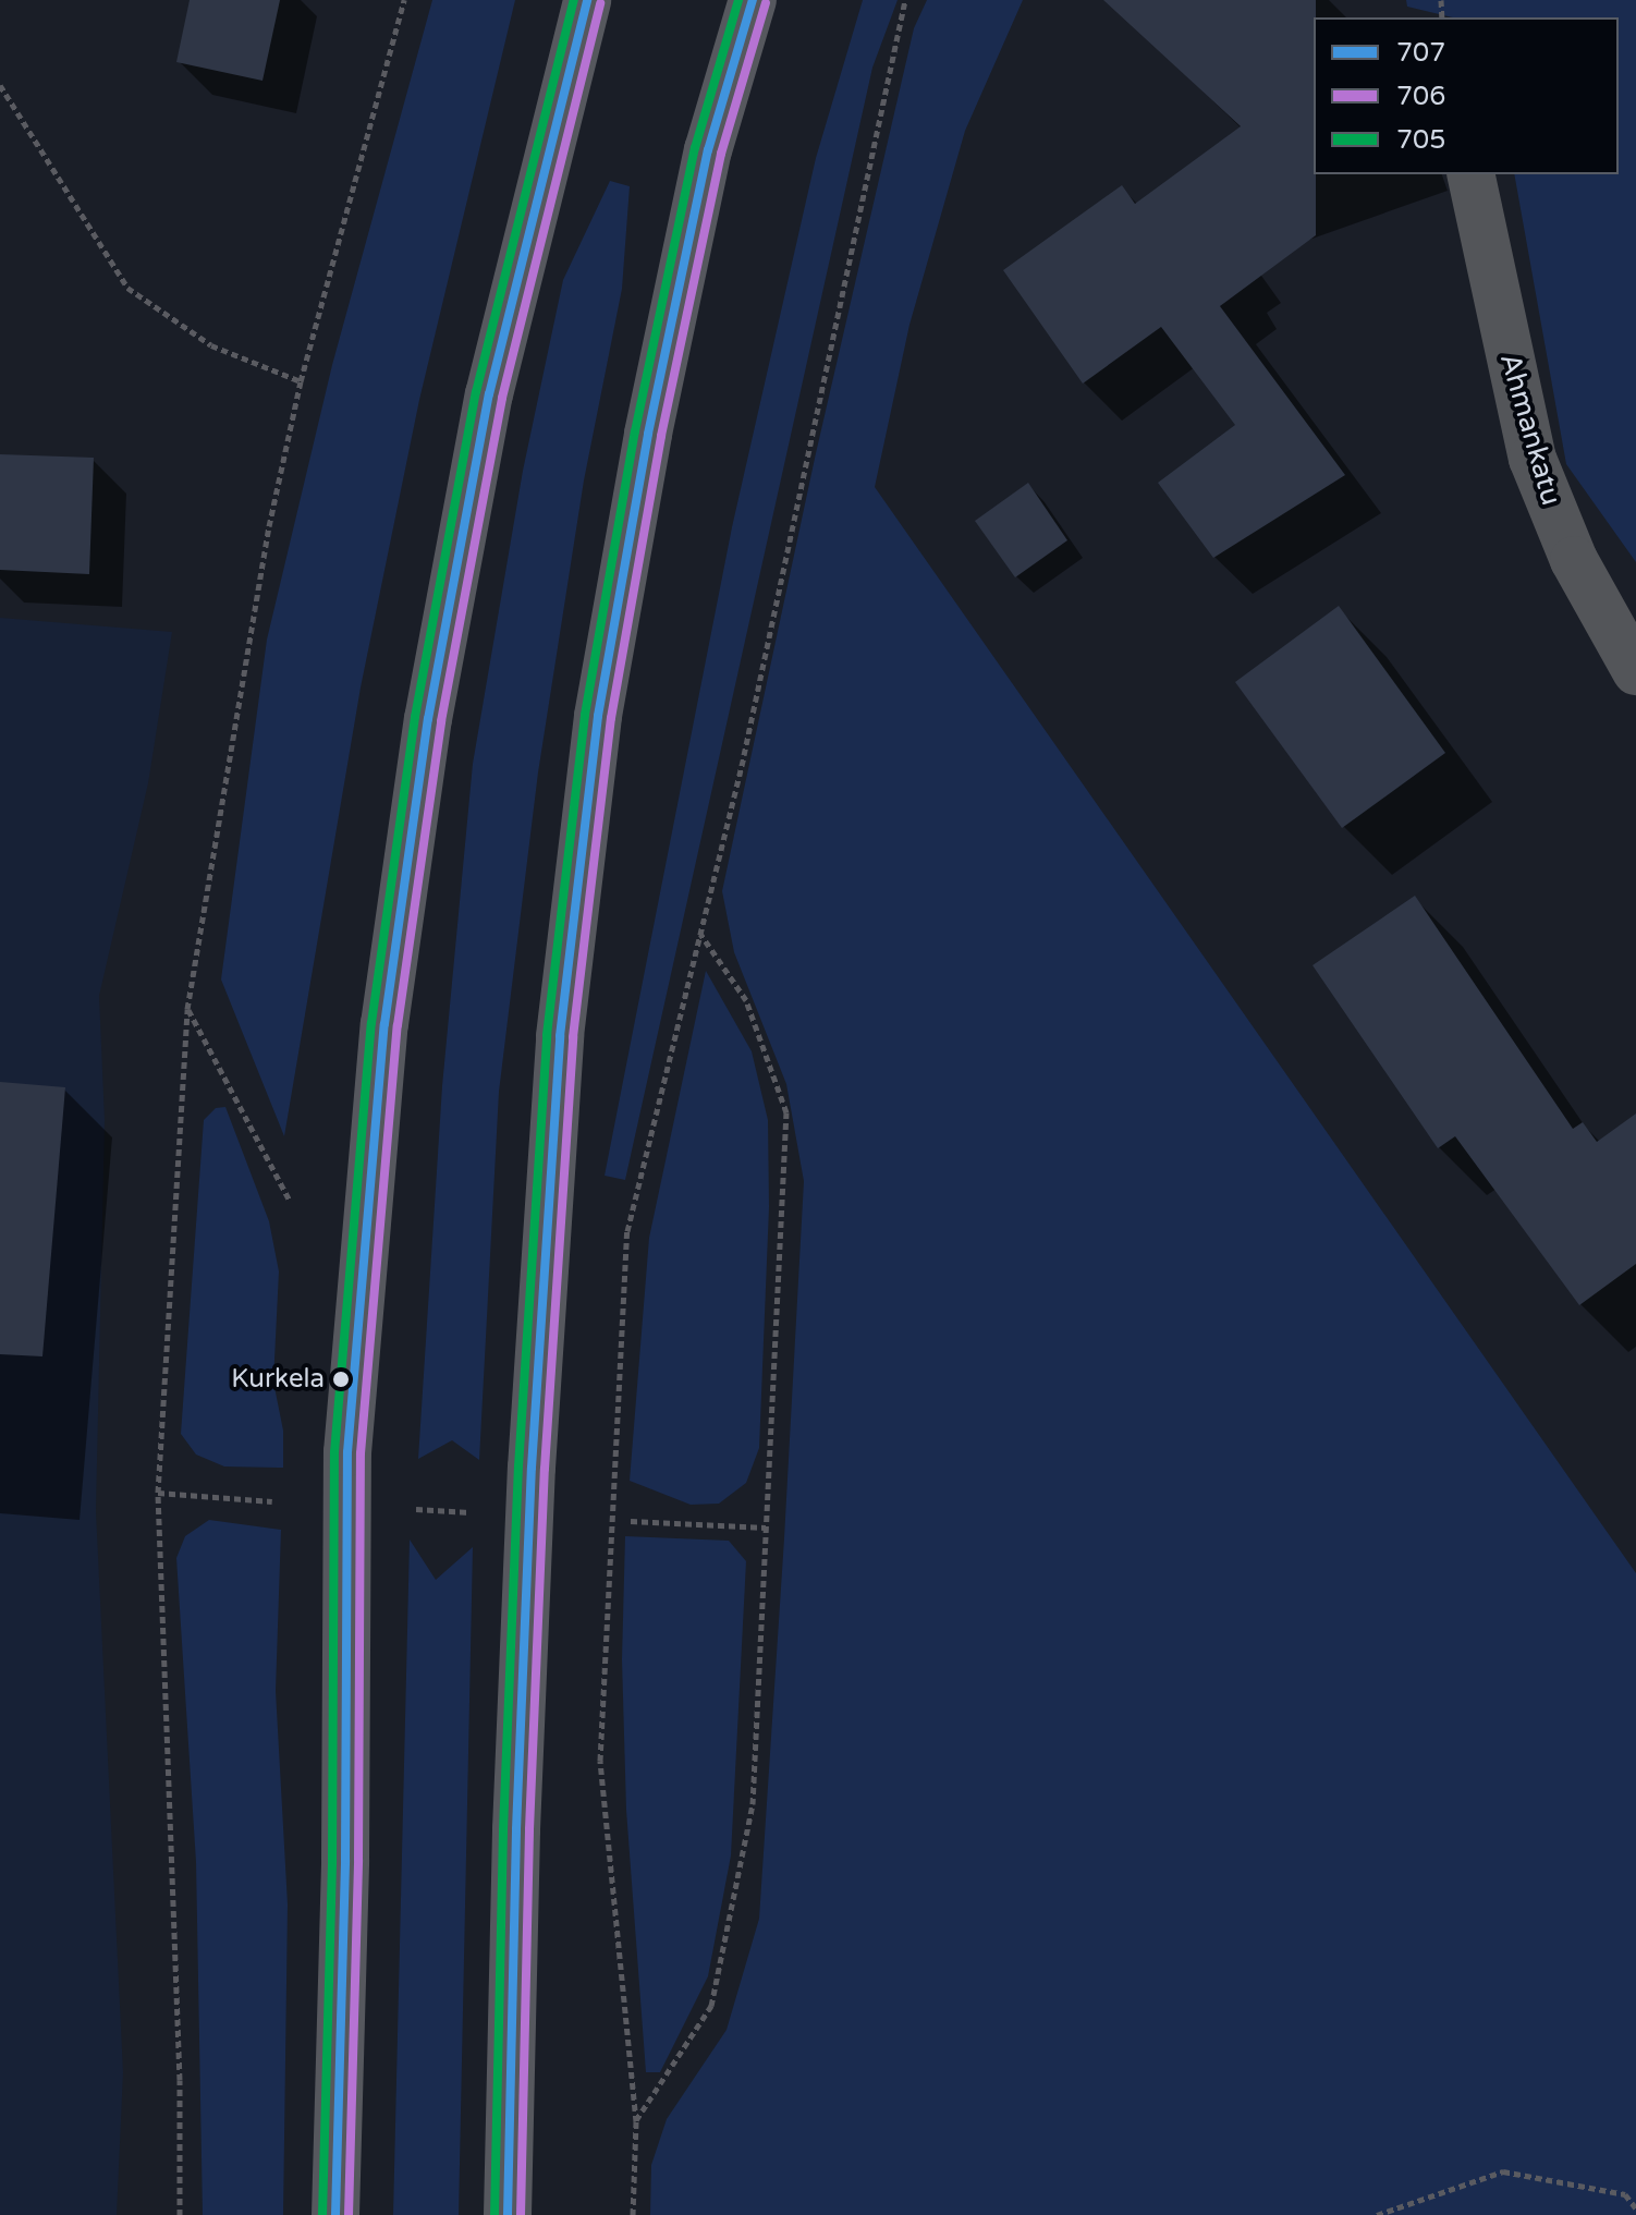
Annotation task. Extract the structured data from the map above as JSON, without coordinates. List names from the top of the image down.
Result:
{
  "streets": {
    "street": ["Ahmankatu"]
  },
  "places": ["Kurkela"],
  "lines": ["transit line 707", "transit line 705", "transit line 706"],
  "legend": ["707", "706", "705"]
}
